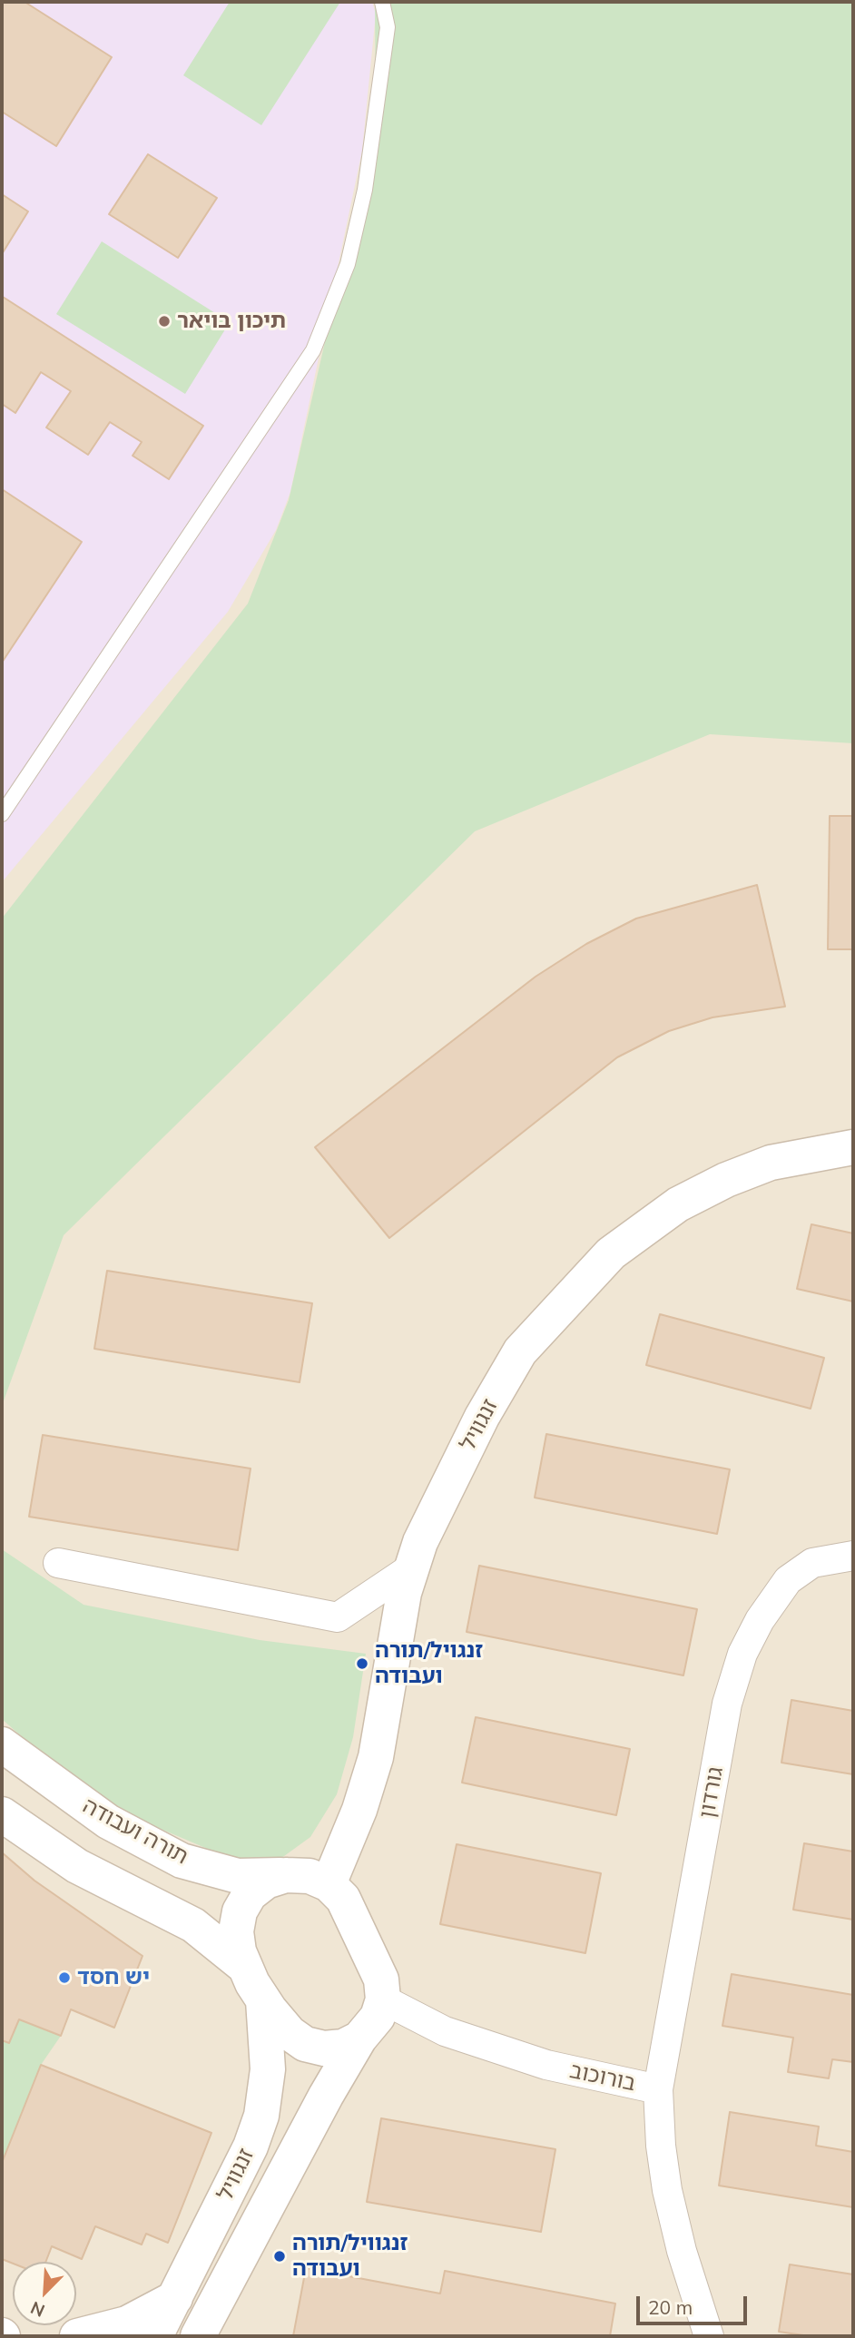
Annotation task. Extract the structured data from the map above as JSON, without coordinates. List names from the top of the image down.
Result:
{
  "streets": {
    "street": [
      "זנגוויל",
      "גורדון",
      "תורה ועבודה",
      "בורוכוב"
    ]
  },
  "crossings": [
    ["זנגוויל", "תורה ועבודה"],
    ["זנגוויל", "בורוכוב"],
    ["גורדון", "בורוכוב"],
    ["תורה ועבודה", "בורוכוב"]
  ],
  "places": [
    "תיכון בויאר",
    "זנגויל/תורה ועבודה",
    "יש חסד",
    "זנגוויל/תורה ועבודה"
  ],
  "scale_bar": "20 m",
  "north": "bottom left"
}
